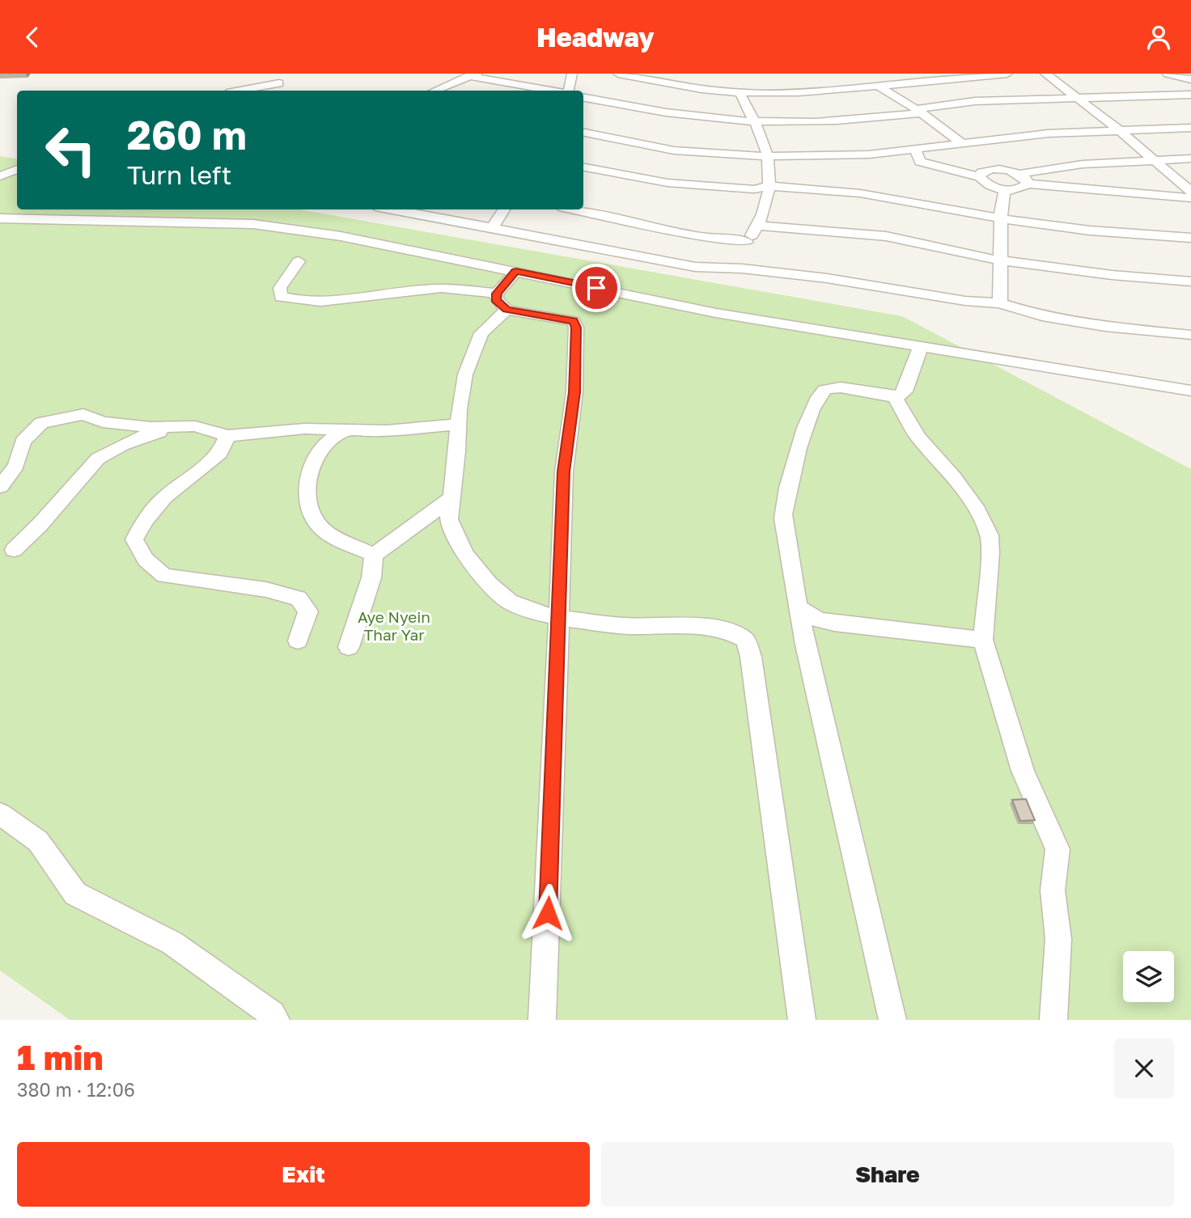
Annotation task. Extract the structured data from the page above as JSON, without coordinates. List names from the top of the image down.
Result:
{
  "parks": ["Aye Nyein Thar Yar"],
  "page": {
    "header": "Headway",
    "turn": ["260 m", "Turn left"],
    "heading": ["1 min", "380 m · 12:06"],
    "buttons": ["Exit", "Share"]
  }
}
